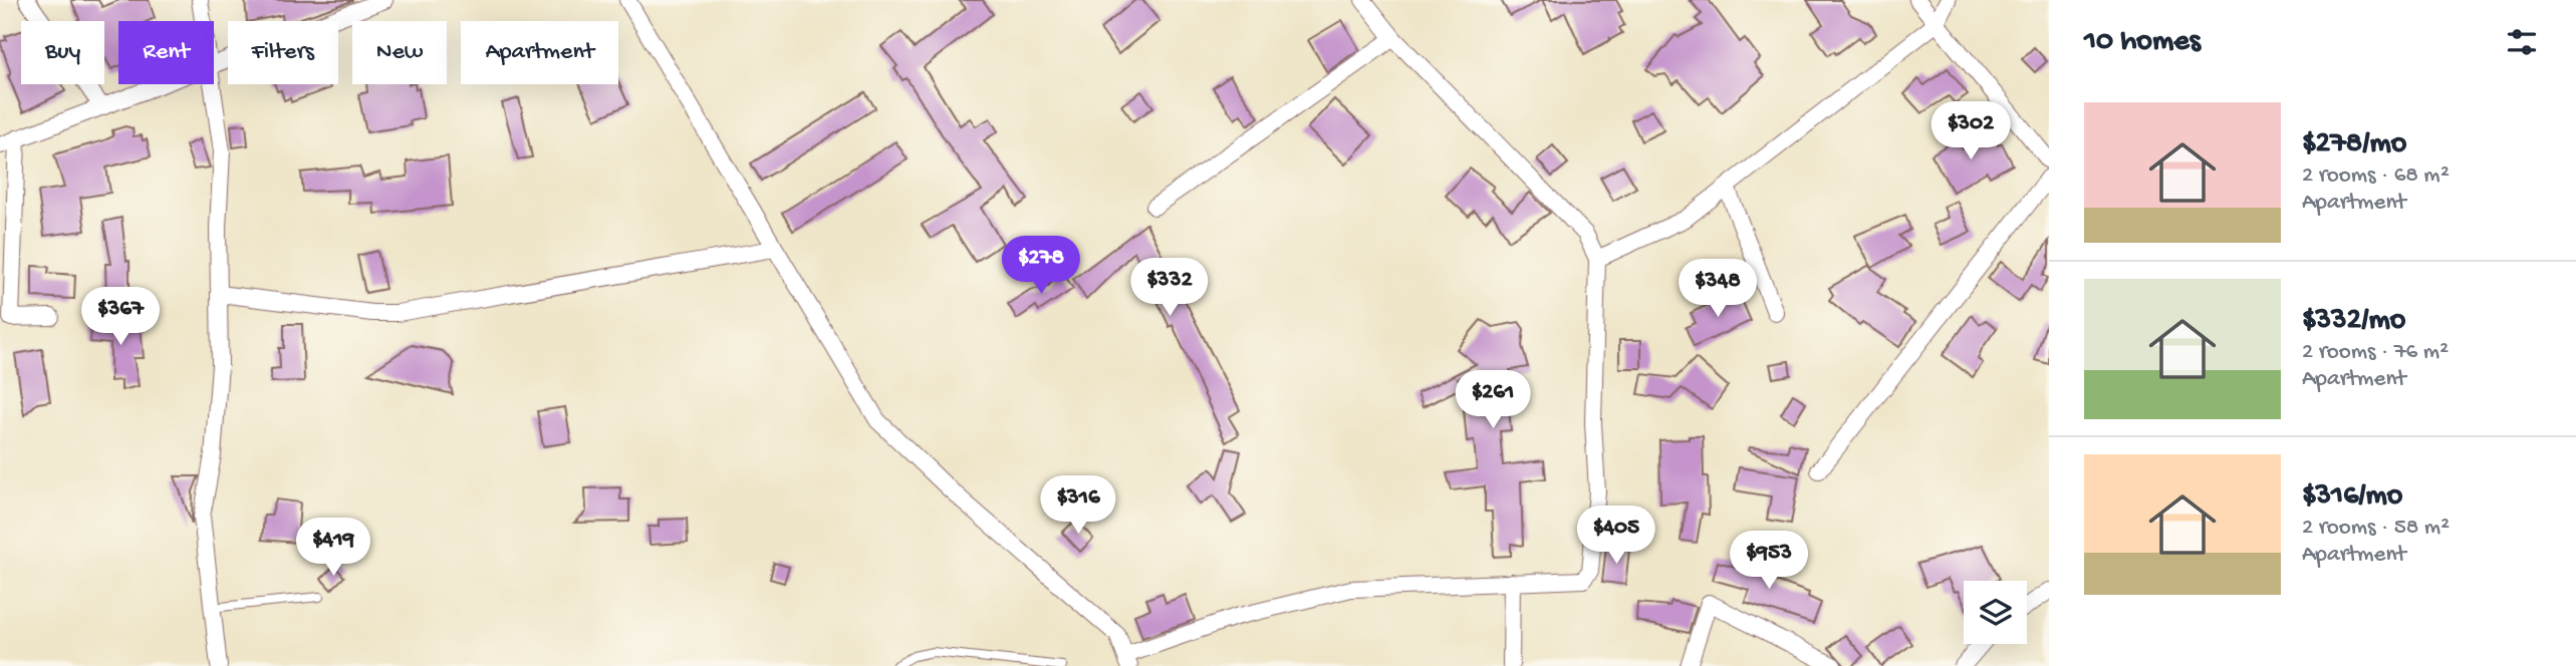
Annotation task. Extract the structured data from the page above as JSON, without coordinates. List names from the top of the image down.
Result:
{
  "page": {
    "heading": "10 homes",
    "chip": [
      "Buy",
      "Rent",
      "Filters",
      "New",
      "Apartment"
    ],
    "list": [
      {
        "name": "$278/mo",
        "note": "2 rooms · 68 m² · Apartment"
      },
      {
        "name": "$332/mo",
        "note": "2 rooms · 76 m² · Apartment"
      },
      {
        "name": "$316/mo",
        "note": "2 rooms · 58 m² · Apartment"
      }
    ],
    "price": [
      "$302",
      "$278",
      "$332",
      "$348",
      "$367",
      "$261",
      "$316",
      "$405",
      "$419",
      "$953"
    ]
  }
}
